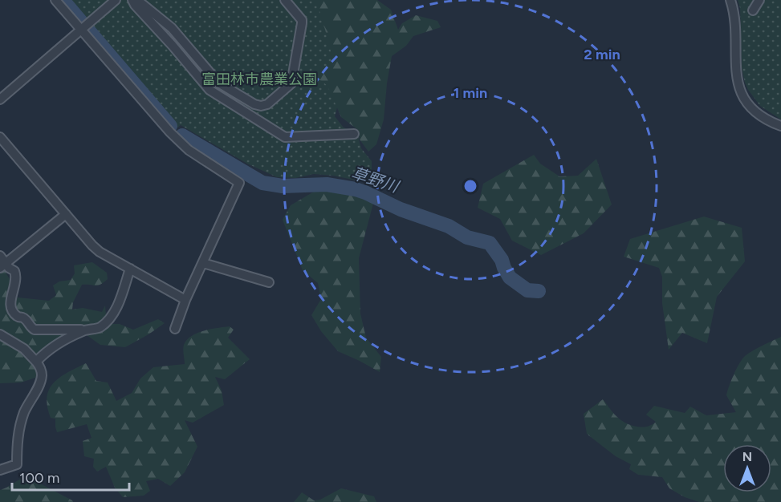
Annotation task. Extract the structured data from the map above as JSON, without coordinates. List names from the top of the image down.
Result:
{
  "water": ["草野川"],
  "parks": ["富田林市農業公園"],
  "scale_bar": "100 m",
  "north": "top",
  "rings": ["2 min", "1 min"]
}
